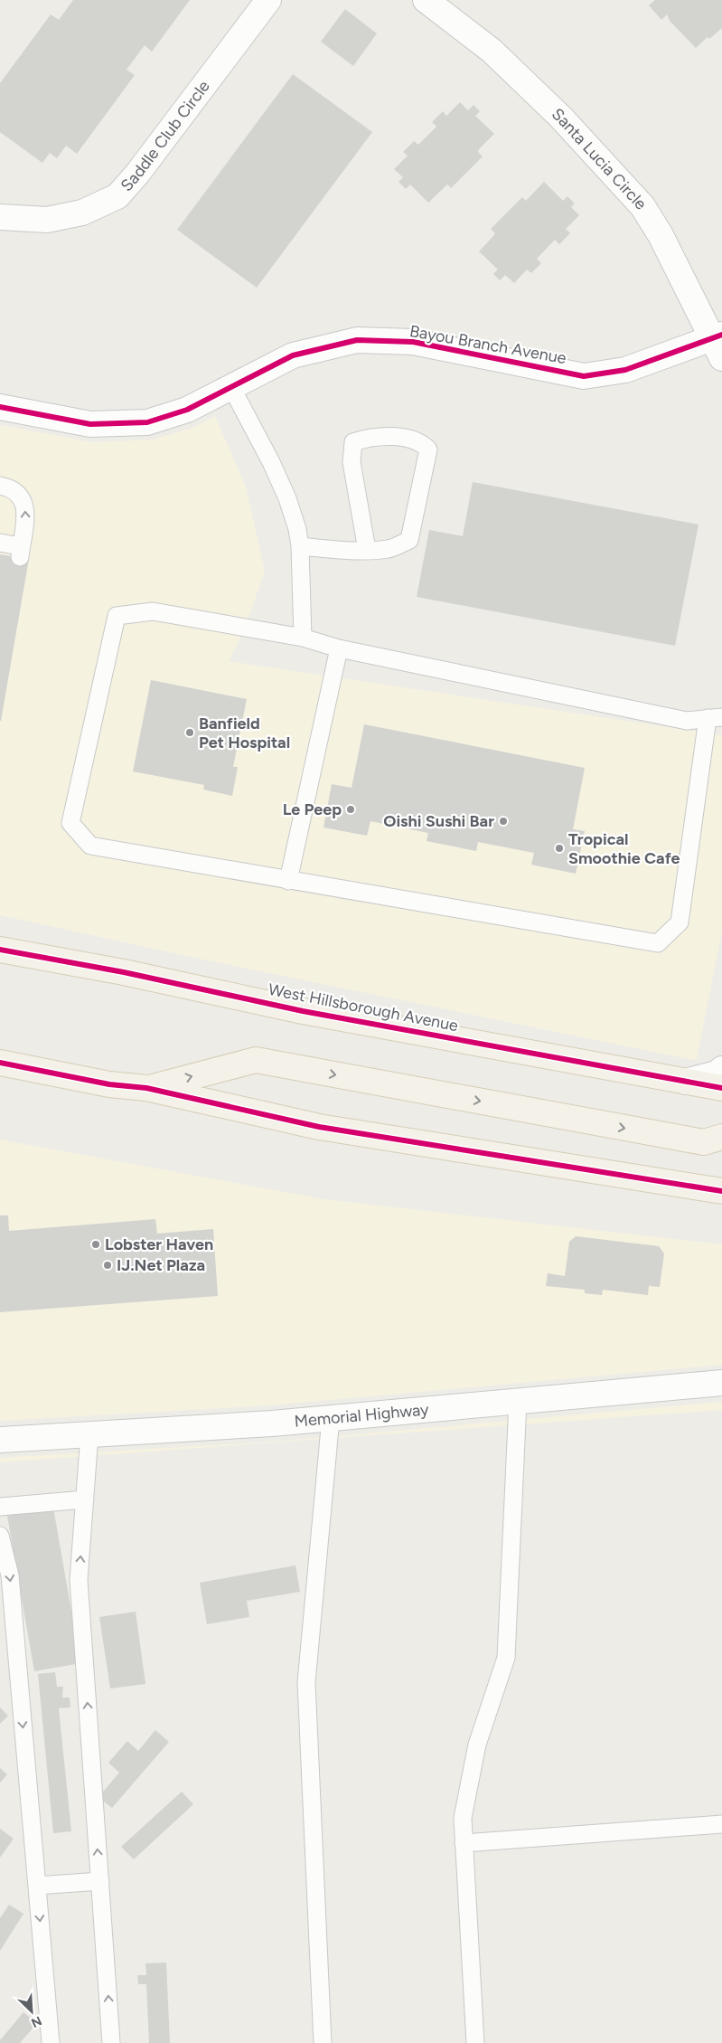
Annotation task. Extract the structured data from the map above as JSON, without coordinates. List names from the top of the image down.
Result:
{
  "streets": {
    "main road": ["West Hillsborough Avenue"],
    "street": [
      "Saddle Club Circle",
      "Santa Lucia Circle",
      "Bayou Branch Avenue",
      "Memorial Highway"
    ]
  },
  "crossings": [
    ["Santa Lucia Circle", "Bayou Branch Avenue"]
  ],
  "places": [
    "Banfield Pet Hospital",
    "Le Peep",
    "Oishi Sushi Bar",
    "Tropical Smoothie Cafe",
    "Lobster Haven",
    "IJ.Net Plaza"
  ],
  "north": "bottom right"
}
